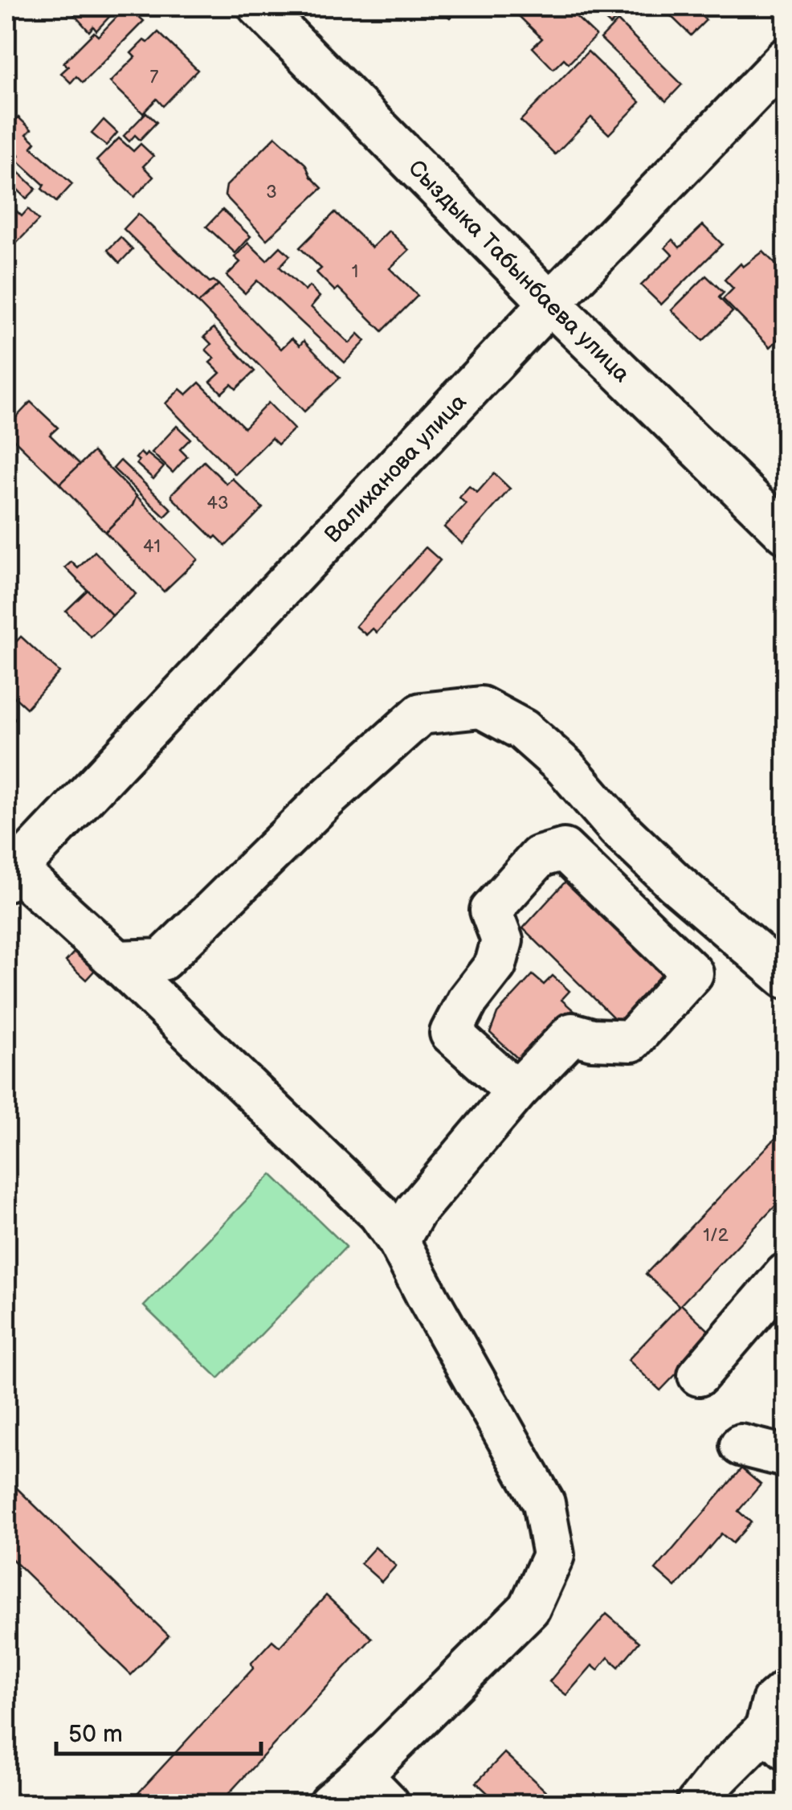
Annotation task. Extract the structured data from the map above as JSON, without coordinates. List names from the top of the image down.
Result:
{
  "streets": {
    "street": ["Сыздыка Табынбаева улица", "Валиханова улица"]
  },
  "crossings": [
    ["Сыздыка Табынбаева улица", "Валиханова улица"]
  ],
  "house_numbers": [
    "7",
    "3",
    "1",
    "43",
    "41",
    "1/2"
  ],
  "scale_bar": "50 m"
}
